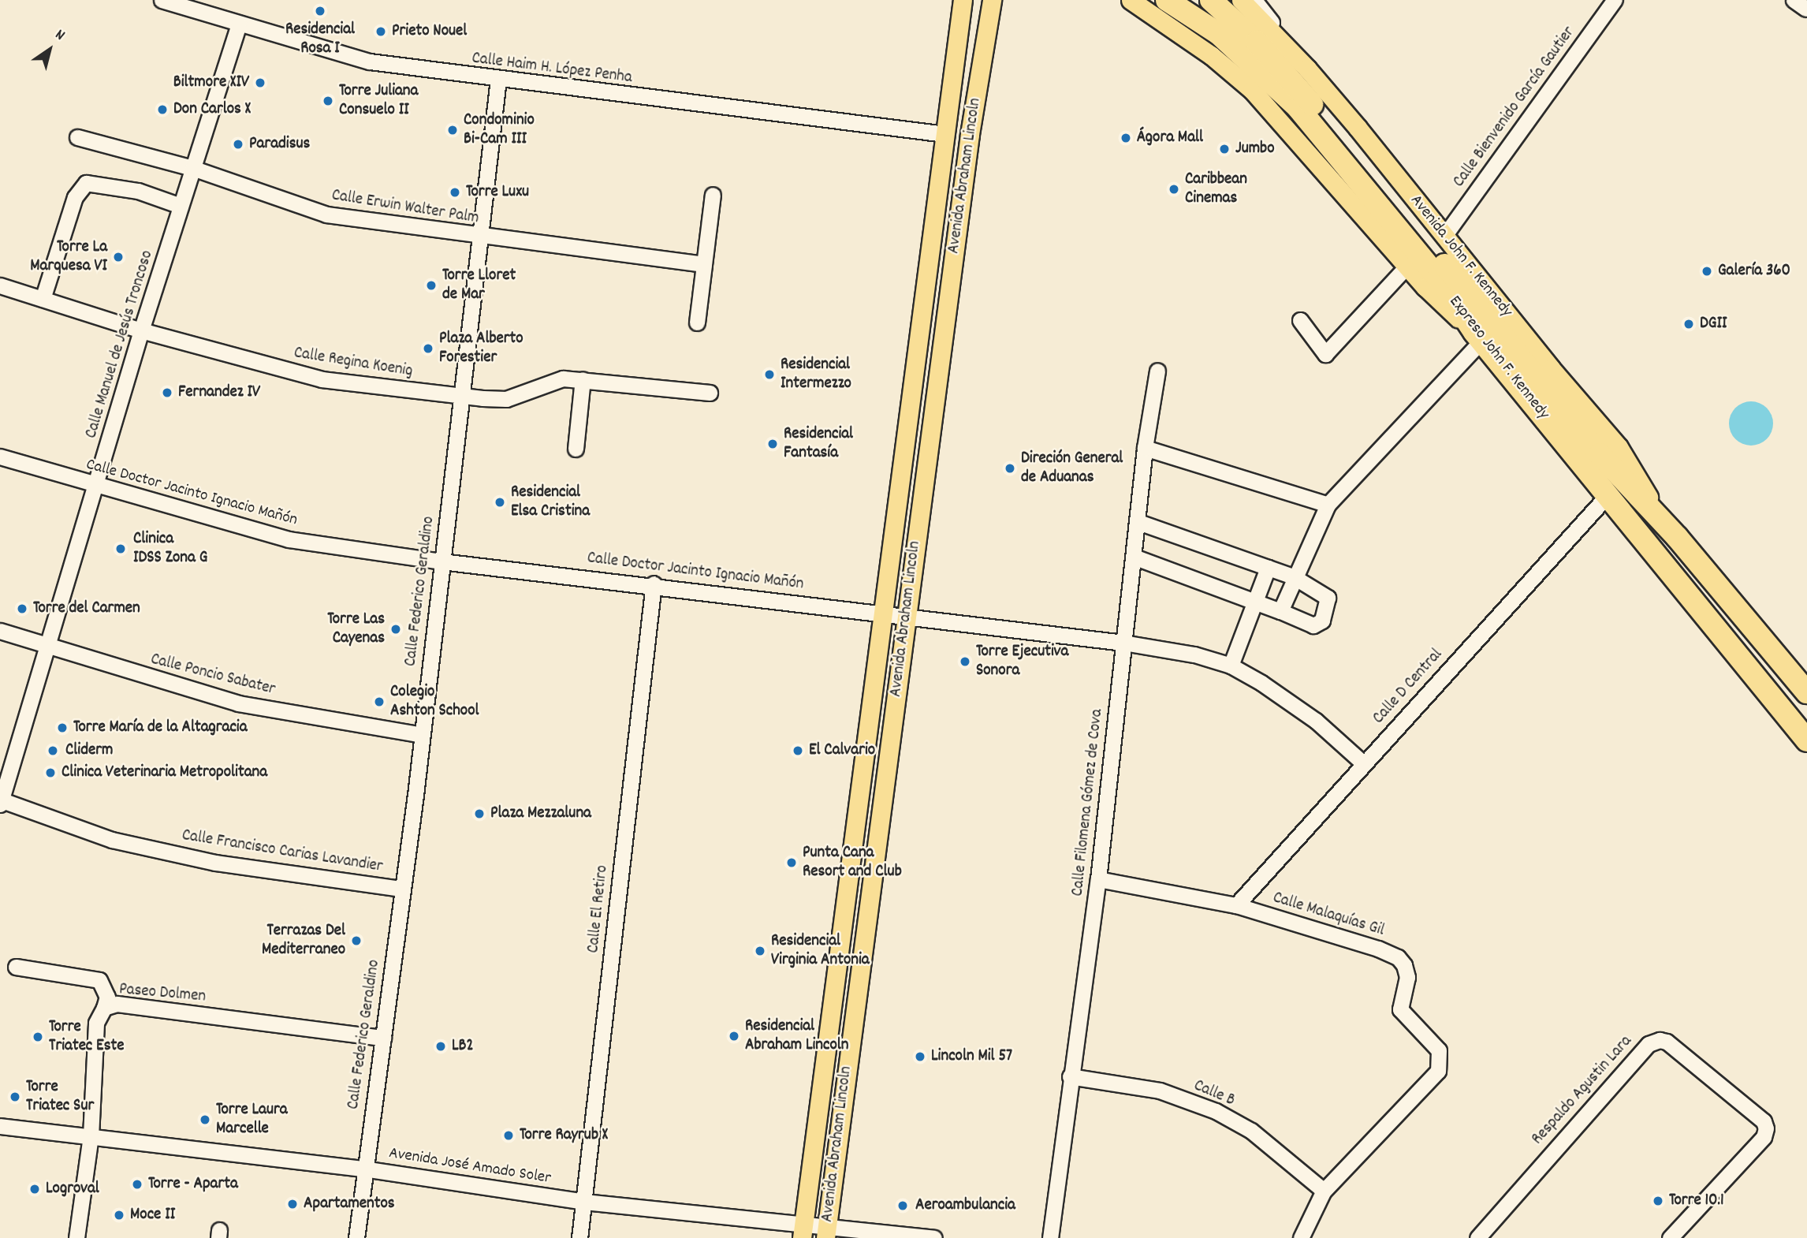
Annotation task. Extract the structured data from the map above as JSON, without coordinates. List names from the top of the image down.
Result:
{
  "streets": {
    "highway": ["Expreso John F. Kennedy"],
    "main road": ["Avenida Abraham Lincoln", "Avenida John F. Kennedy"],
    "street": [
      "Calle Haim H. López Penha",
      "Calle Bienvenido García Gautier",
      "Calle Erwin Walter Palm",
      "Calle Manuel de Jesús Troncoso",
      "Calle Regina Koenig",
      "Calle Doctor Jacinto Ignacio Mañón",
      "Calle Federico Geraldino",
      "Calle Poncio Sabater",
      "Calle D Central",
      "Calle Filomena Gómez de Cova",
      "Calle Francisco Carias Lavandier",
      "Calle El Retiro",
      "Calle Malaquías Gil",
      "Paseo Dolmen",
      "Respaldo Agustin Lara",
      "Calle B",
      "Avenida José Amado Soler"
    ]
  },
  "crossings": [
    ["Calle Haim H. López Penha", "Avenida Abraham Lincoln"],
    ["Calle Haim H. López Penha", "Calle Manuel de Jesús Troncoso"],
    ["Calle Haim H. López Penha", "Calle Federico Geraldino"],
    ["Calle Bienvenido García Gautier", "Avenida John F. Kennedy"],
    ["Avenida Abraham Lincoln", "Calle Doctor Jacinto Ignacio Mañón"],
    ["Avenida Abraham Lincoln", "Avenida José Amado Soler"],
    ["Calle Erwin Walter Palm", "Calle Manuel de Jesús Troncoso"],
    ["Calle Erwin Walter Palm", "Calle Federico Geraldino"],
    ["Avenida John F. Kennedy", "Expreso John F. Kennedy"],
    ["Calle Manuel de Jesús Troncoso", "Calle Regina Koenig"],
    ["Calle Manuel de Jesús Troncoso", "Calle Doctor Jacinto Ignacio Mañón"],
    ["Calle Manuel de Jesús Troncoso", "Calle Poncio Sabater"],
    ["Calle Manuel de Jesús Troncoso", "Calle Francisco Carias Lavandier"],
    ["Expreso John F. Kennedy", "Calle D Central"],
    ["Calle Regina Koenig", "Calle Federico Geraldino"],
    ["Calle Doctor Jacinto Ignacio Mañón", "Calle Federico Geraldino"],
    ["Calle Doctor Jacinto Ignacio Mañón", "Calle D Central"],
    ["Calle Doctor Jacinto Ignacio Mañón", "Calle Filomena Gómez de Cova"],
    ["Calle Doctor Jacinto Ignacio Mañón", "Calle El Retiro"],
    ["Calle Federico Geraldino", "Calle Poncio Sabater"],
    ["Calle Federico Geraldino", "Calle Francisco Carias Lavandier"],
    ["Calle Federico Geraldino", "Paseo Dolmen"],
    ["Calle Federico Geraldino", "Avenida José Amado Soler"],
    ["Calle D Central", "Calle Malaquías Gil"],
    ["Calle Filomena Gómez de Cova", "Calle Malaquías Gil"],
    ["Calle Filomena Gómez de Cova", "Calle B"],
    ["Calle El Retiro", "Avenida José Amado Soler"],
    ["Calle Malaquías Gil", "Calle B"],
    ["Paseo Dolmen", "Avenida José Amado Soler"]
  ],
  "places": [
    "Residencial Rosa I",
    "Prieto Nouel",
    "Biltmore XIV",
    "Torre Juliana Consuelo II",
    "Don Carlos X",
    "Condominio Bi-Cam III",
    "Ágora Mall",
    "Paradisus",
    "Jumbo",
    "Caribbean Cinemas",
    "Torre Luxu",
    "Torre La Marquesa VI",
    "Galería 360",
    "Torre Lloret de Mar",
    "DGII",
    "Plaza Alberto Forestier",
    "Residencial Intermezzo",
    "Fernandez IV",
    "Residencial Fantasía",
    "Direción General de Aduanas",
    "Residencial Elsa Cristina",
    "Clinica IDSS Zona G",
    "Torre del Carmen",
    "Torre Las Cayenas",
    "Torre Ejecutiva Sonora",
    "Colegio Ashton School",
    "Torre María de la Altagracia",
    "Cliderm",
    "El Calvario",
    "Clinica Veterinaria Metropolitana",
    "Plaza Mezzaluna",
    "Punta Cana Resort and Club",
    "Terrazas Del Mediterraneo",
    "Residencial Virginia Antonia",
    "Residencial Abraham Lincoln",
    "Torre Triatec Este",
    "LB2",
    "Lincoln Mil 57",
    "Torre Triatec Sur",
    "Torre Laura Marcelle",
    "Torre Rayrub X",
    "Torre - Aparta",
    "Logroval",
    "Torre 10.1",
    "Apartamentos",
    "Aeroambulancia",
    "Moce II"
  ],
  "north": "top right"
}
